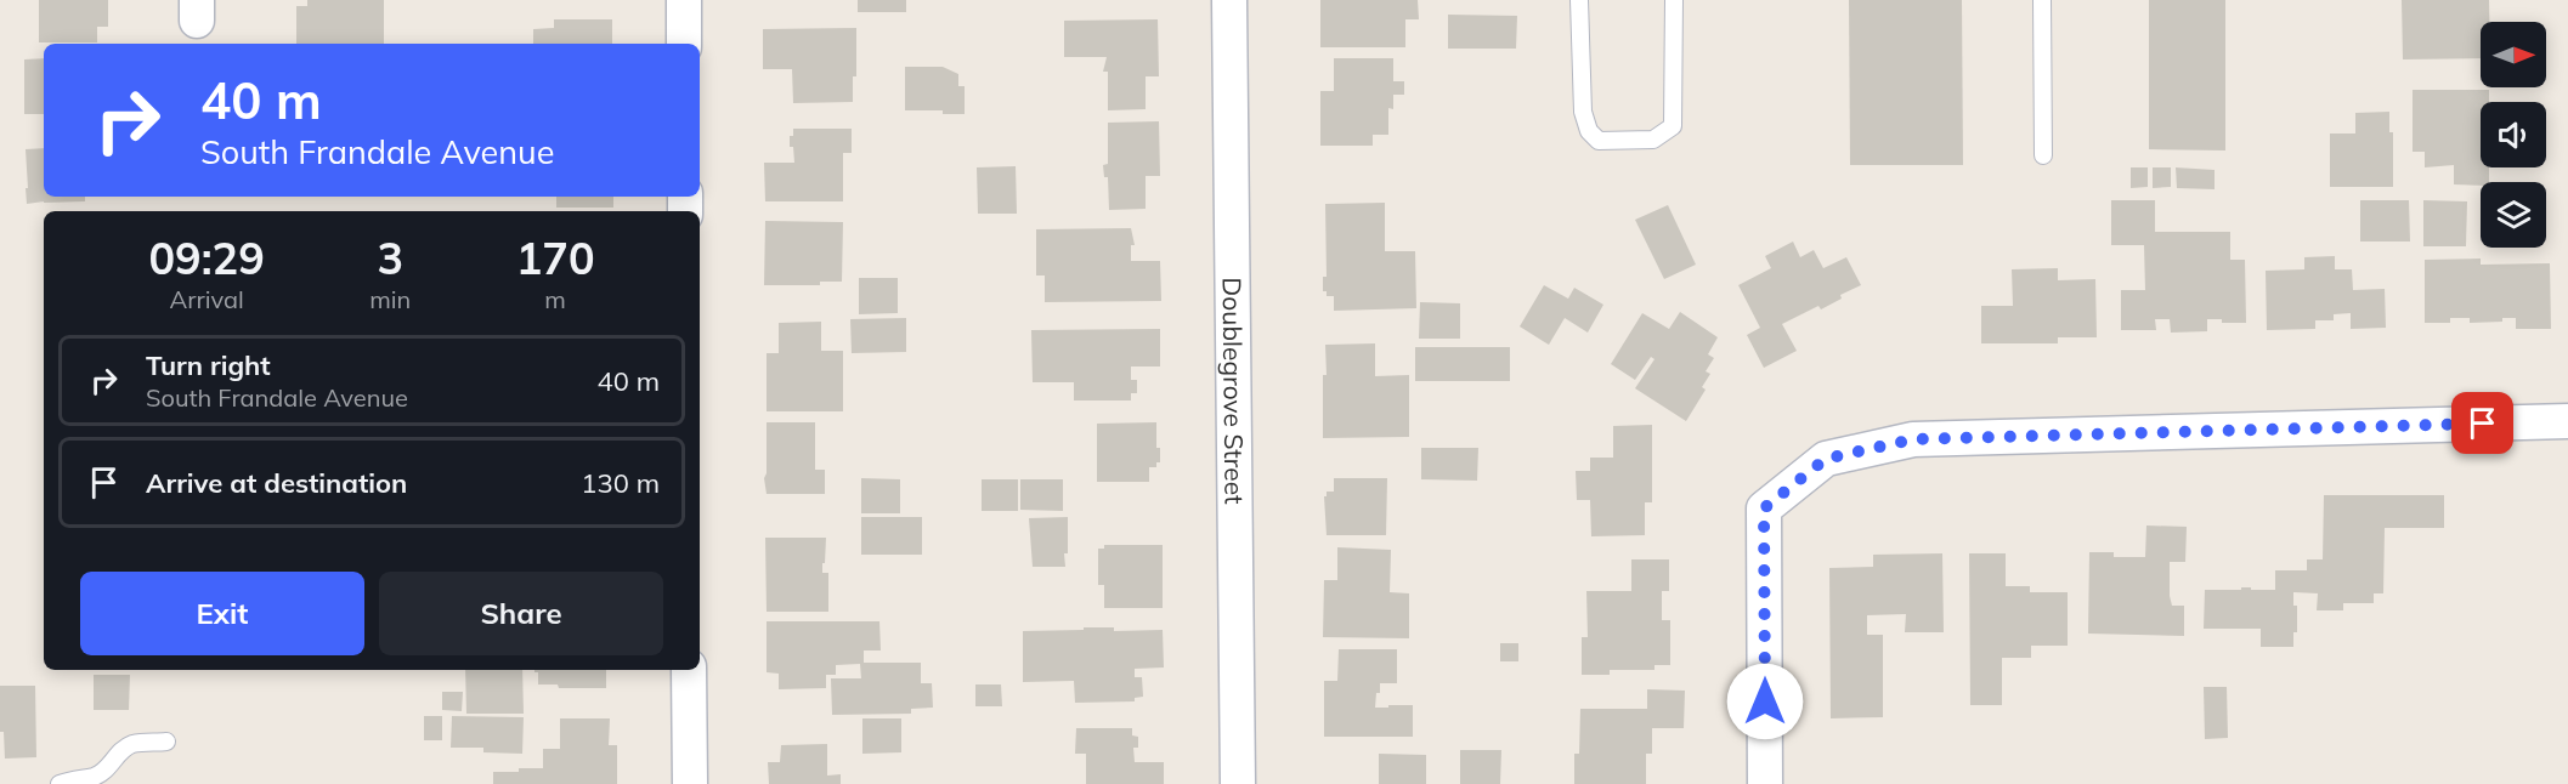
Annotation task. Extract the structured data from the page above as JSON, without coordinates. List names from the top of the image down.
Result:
{
  "streets": {
    "street": ["Doublegrove Street"]
  },
  "north": "right",
  "page": {
    "turn": ["40 m", "South Frandale Avenue"],
    "eta": [
      "09:29",
      "Arrival",
      "3",
      "min",
      "170",
      "m"
    ],
    "list": [
      {
        "name": "Turn right",
        "note": "South Frandale Avenue",
        "value": "40 m"
      },
      {
        "name": "Arrive at destination",
        "value": "130 m"
      }
    ],
    "buttons": ["Exit", "Share"]
  }
}
